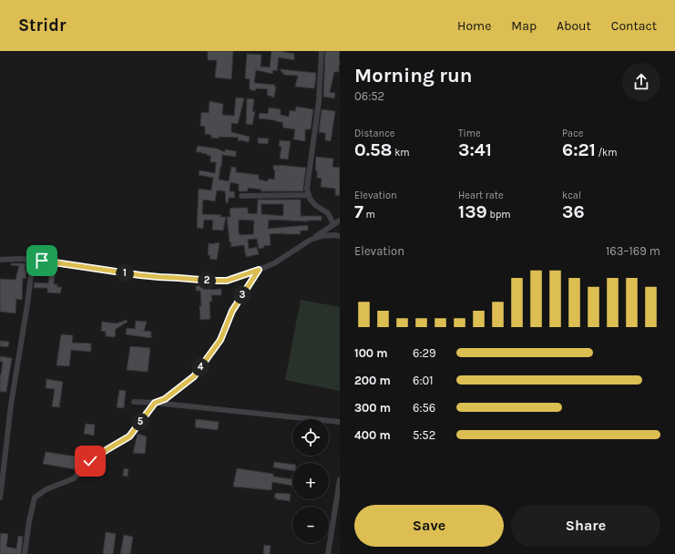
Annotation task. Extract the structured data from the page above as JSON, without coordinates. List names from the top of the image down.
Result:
{
  "page": {
    "header": "Stridr",
    "nav": [
      "Home",
      "Map",
      "About",
      "Contact"
    ],
    "heading": ["Morning run", "06:52"],
    "stats": [
      ["Distance", "0.58 km"],
      ["Time", "3:41"],
      ["Pace", "6:21 /km"],
      ["Elevation", "7 m"],
      ["Heart rate", "139 bpm"],
      ["kcal", "36"]
    ],
    "chart": ["Elevation", "163–169 m"],
    "pins": [
      "1",
      "2",
      "3",
      "4",
      "5"
    ],
    "list": [
      {
        "name": "100 m",
        "note": "6:29"
      },
      {
        "name": "200 m",
        "note": "6:01"
      },
      {
        "name": "300 m",
        "note": "6:56"
      },
      {
        "name": "400 m",
        "note": "5:52"
      }
    ],
    "map_buttons": ["+", "−"],
    "buttons": ["Save", "Share"]
  }
}
